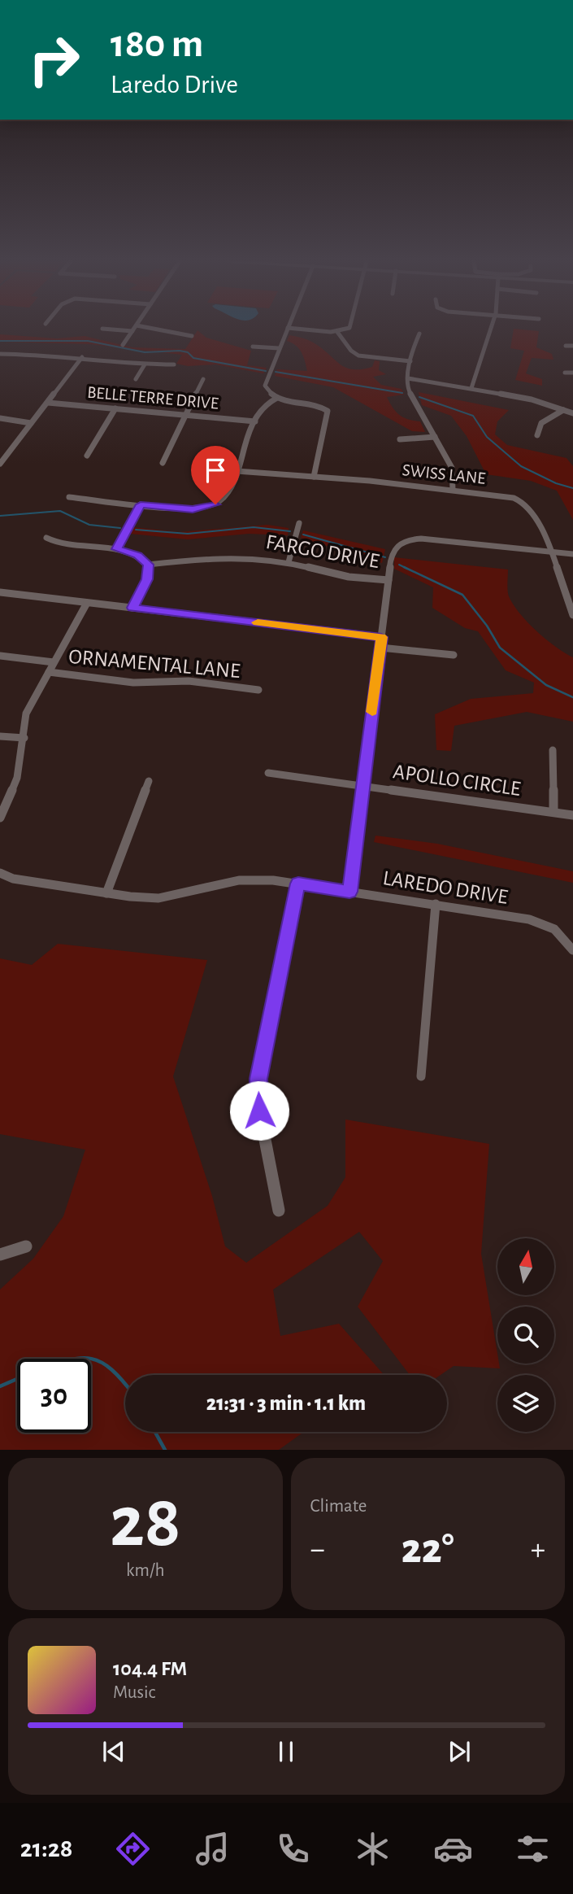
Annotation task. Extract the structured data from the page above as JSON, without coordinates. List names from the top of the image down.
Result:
{
  "streets": {
    "street": [
      "BELLE TERRE DRIVE",
      "SWISS LANE",
      "FARGO DRIVE",
      "ORNAMENTAL LANE",
      "APOLLO CIRCLE",
      "LAREDO DRIVE"
    ]
  },
  "north": "top",
  "page": {
    "turn": ["180 m", "Laredo Drive"],
    "limit": "30",
    "trip": "21:31 · 3 min · 1.1 km",
    "tile": [
      ["28", "km/h"],
      "Climate"
    ],
    "heat": ["−", "22°", "+"],
    "song": ["104.4 FM", "Music"],
    "tabs": "21:28"
  }
}
